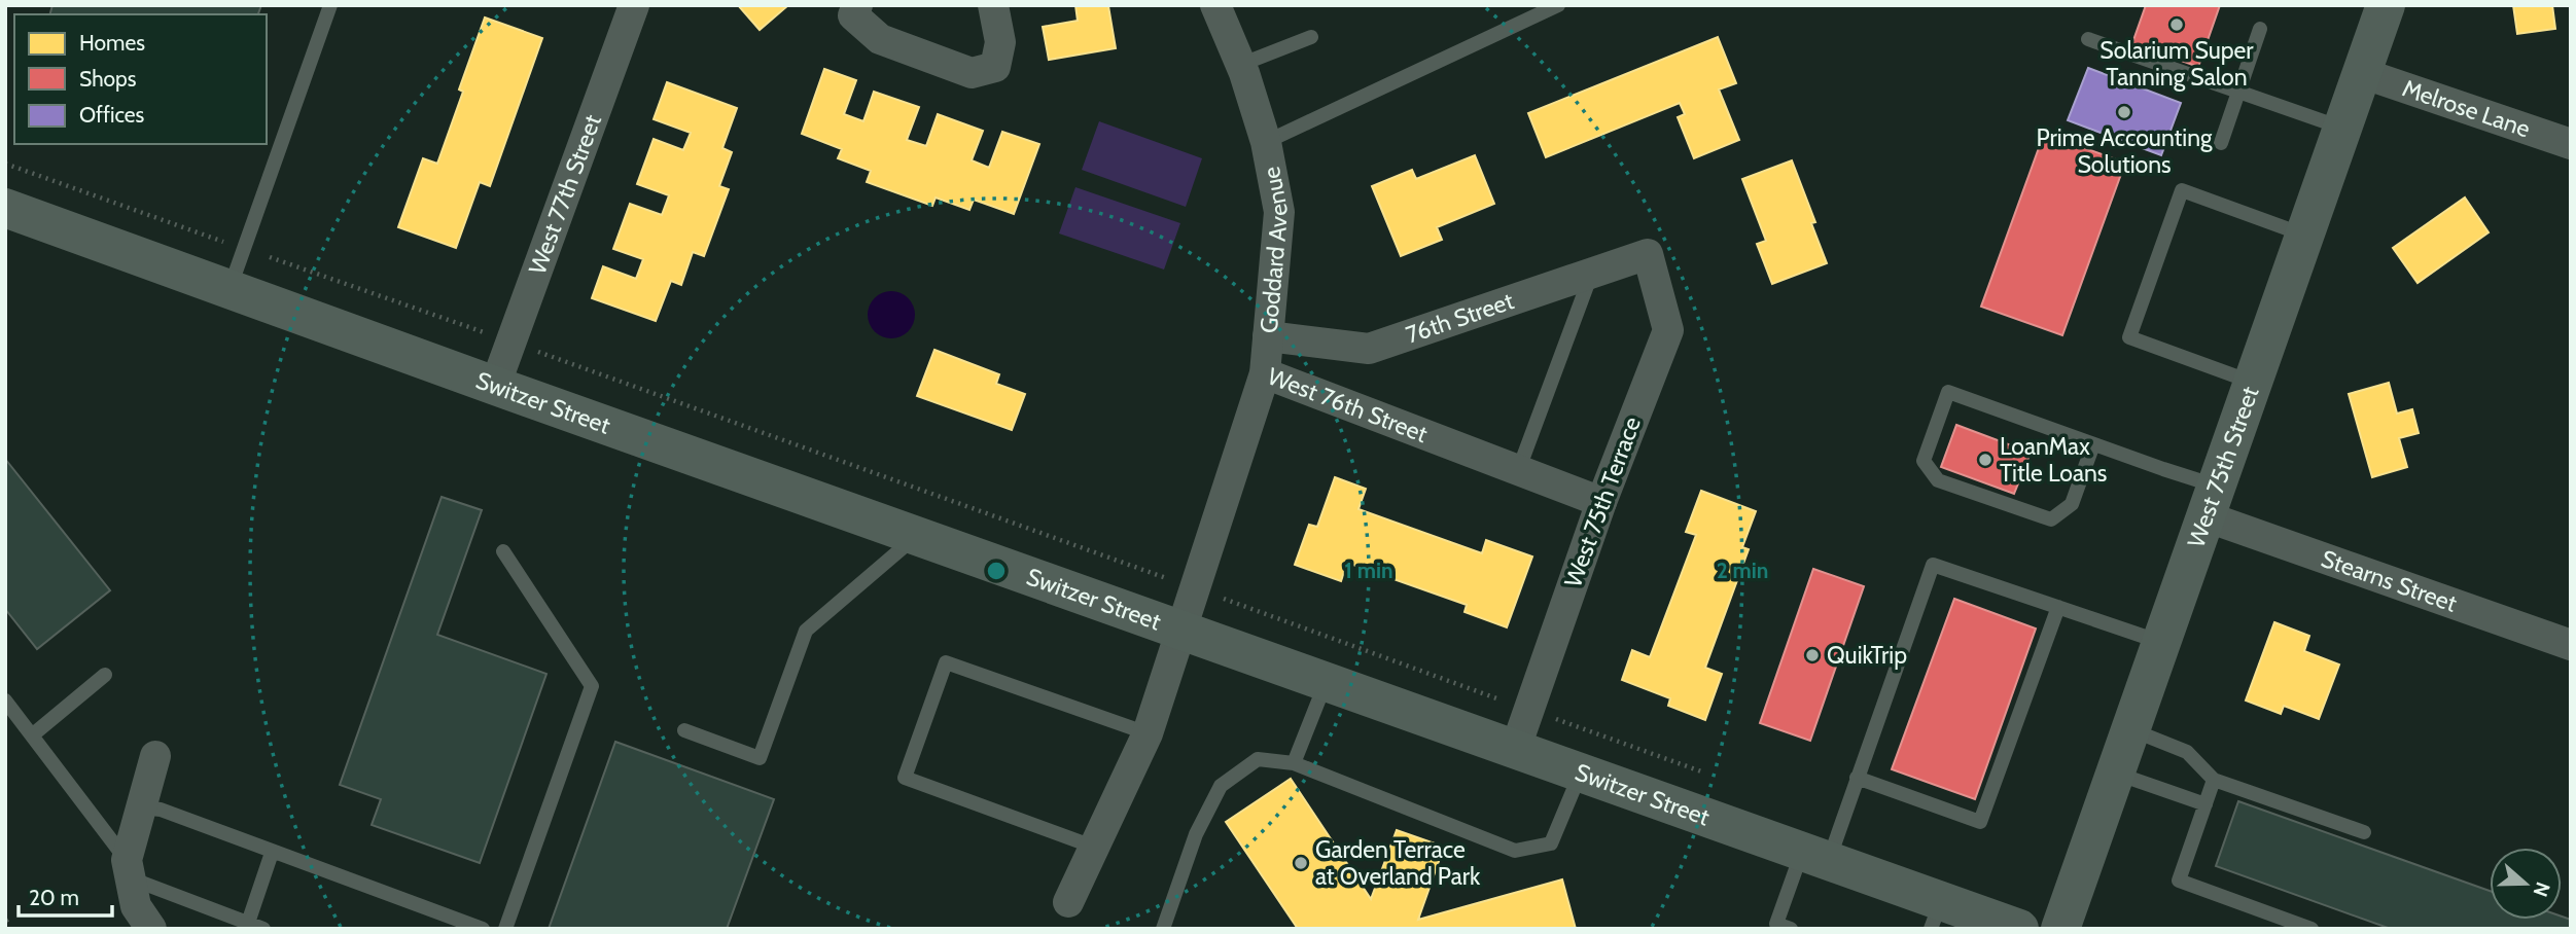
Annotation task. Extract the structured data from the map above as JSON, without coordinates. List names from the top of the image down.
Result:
{
  "streets": {
    "street": [
      "Melrose Lane",
      "West 77th Street",
      "Goddard Avenue",
      "76th Street",
      "Switzer Street",
      "West 76th Street",
      "West 75th Street",
      "West 75th Terrace",
      "Stearns Street"
    ]
  },
  "crossings": [
    ["Melrose Lane", "West 75th Street"],
    ["West 77th Street", "Switzer Street"],
    ["Goddard Avenue", "76th Street"],
    ["Goddard Avenue", "West 76th Street"],
    ["76th Street", "West 75th Terrace"],
    ["Switzer Street", "West 76th Street"],
    ["Switzer Street", "West 75th Terrace"],
    ["West 76th Street", "West 75th Terrace"],
    ["West 75th Street", "Stearns Street"]
  ],
  "places": [
    "Solarium Super Tanning Salon",
    "Prime Accounting Solutions",
    "LoanMax Title Loans",
    "QuikTrip",
    "Garden Terrace at Overland Park"
  ],
  "legend": ["Homes", "Shops", "Offices"],
  "scale_bar": "20 m",
  "north": "right",
  "rings": ["1 min", "2 min"]
}
